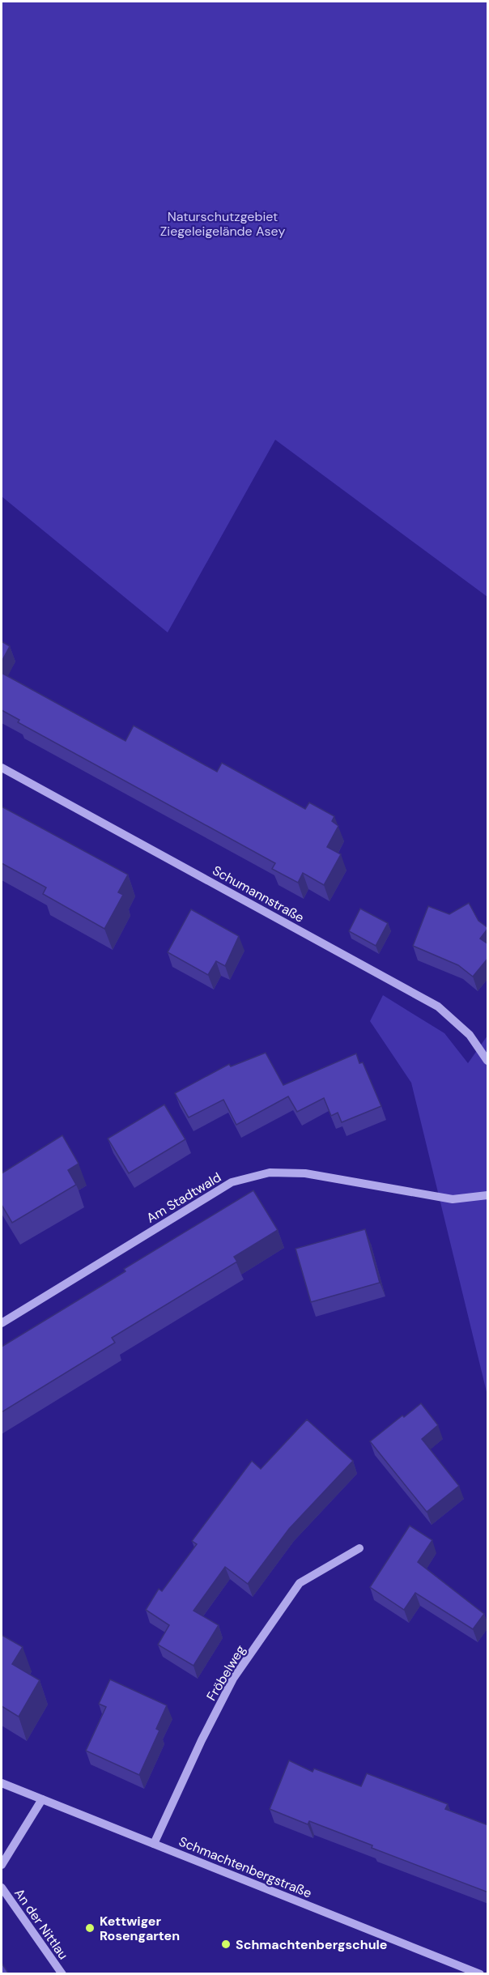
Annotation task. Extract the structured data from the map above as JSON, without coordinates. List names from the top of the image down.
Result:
{
  "streets": {
    "street": [
      "Schumannstraße",
      "Am Stadtwald",
      "Fröbelweg",
      "Schmachtenbergstraße",
      "An der Nittlau"
    ]
  },
  "crossings": [
    ["Fröbelweg", "Schmachtenbergstraße"]
  ],
  "parks": ["Naturschutzgebiet Ziegeleigelände Asey"],
  "places": ["Kettwiger Rosengarten", "Schmachtenbergschule"]
}
